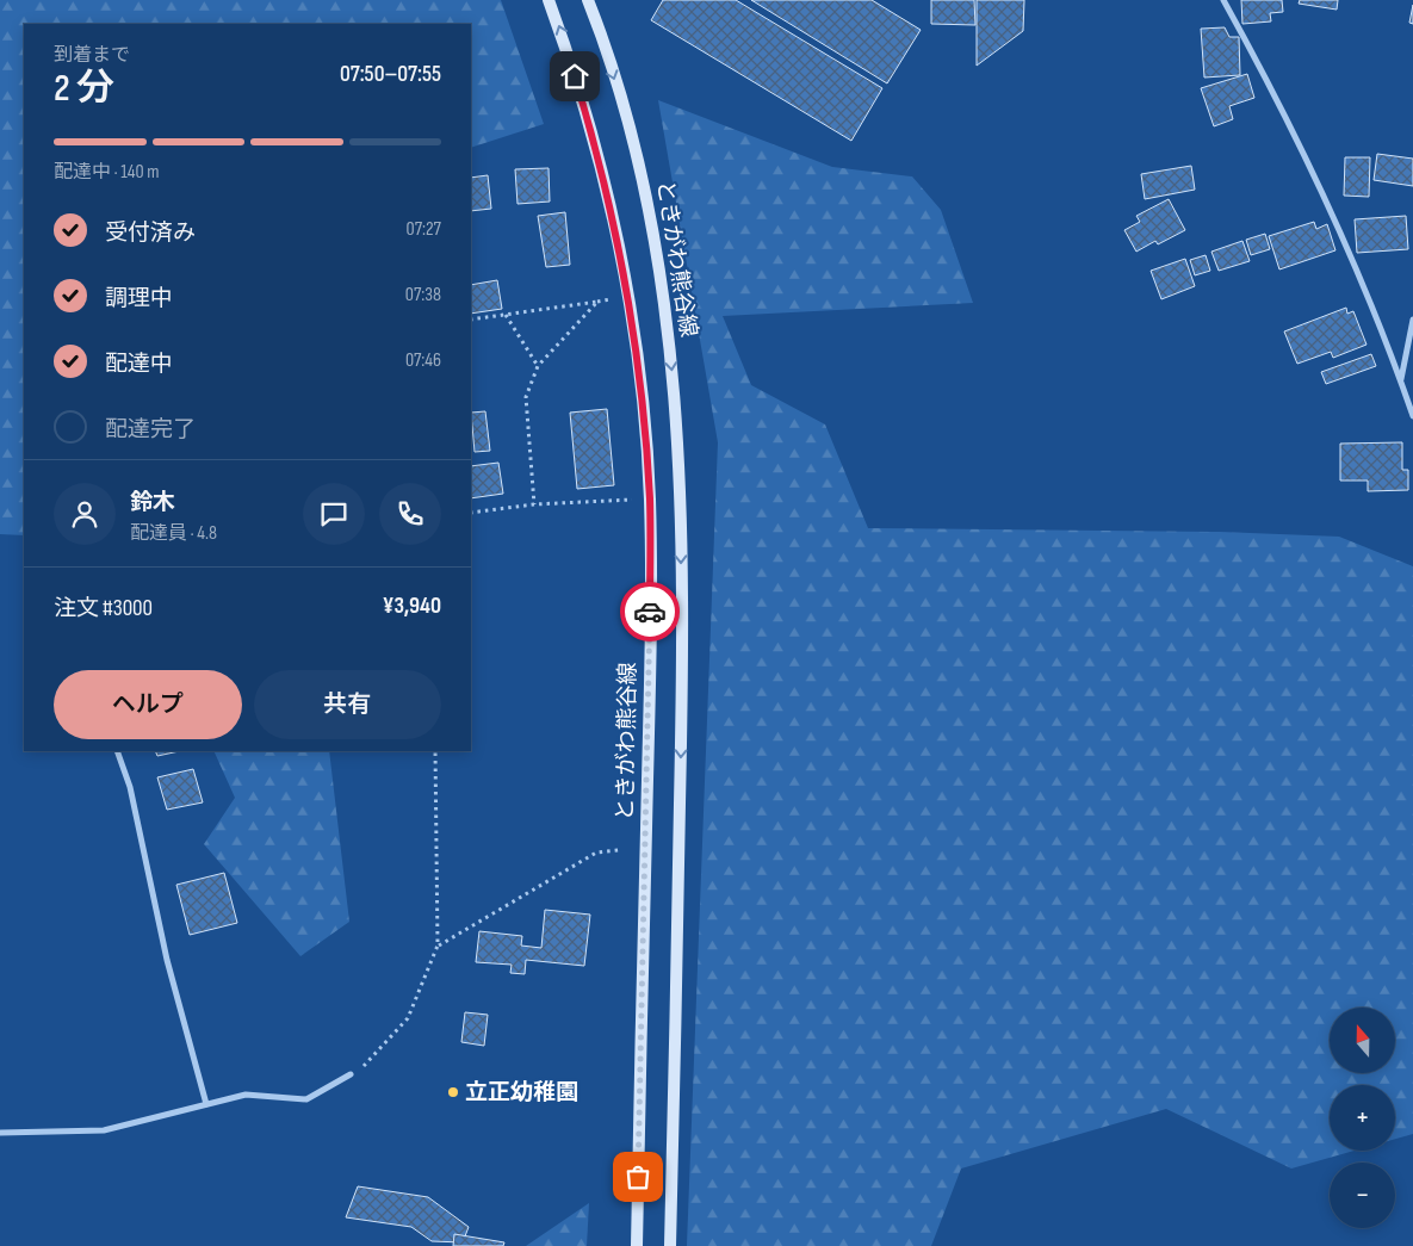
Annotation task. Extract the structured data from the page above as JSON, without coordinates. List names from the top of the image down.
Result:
{
  "streets": {
    "main road": ["ときがわ熊谷線"]
  },
  "places": ["立正幼稚園"],
  "north": "top",
  "page": {
    "heading": ["2 分", "到着まで", "07:50–07:55"],
    "panel": [
      "鈴木",
      "配達員 · 4.8",
      "注文 #3000",
      "¥3,940"
    ],
    "bar": "配達中 · 140 m",
    "list": [
      ["受付済み", "07:27"],
      ["調理中", "07:38"],
      ["配達中", "07:46"],
      "配達完了"
    ],
    "buttons": ["ヘルプ", "共有"],
    "map_buttons": ["+", "−"]
  }
}
